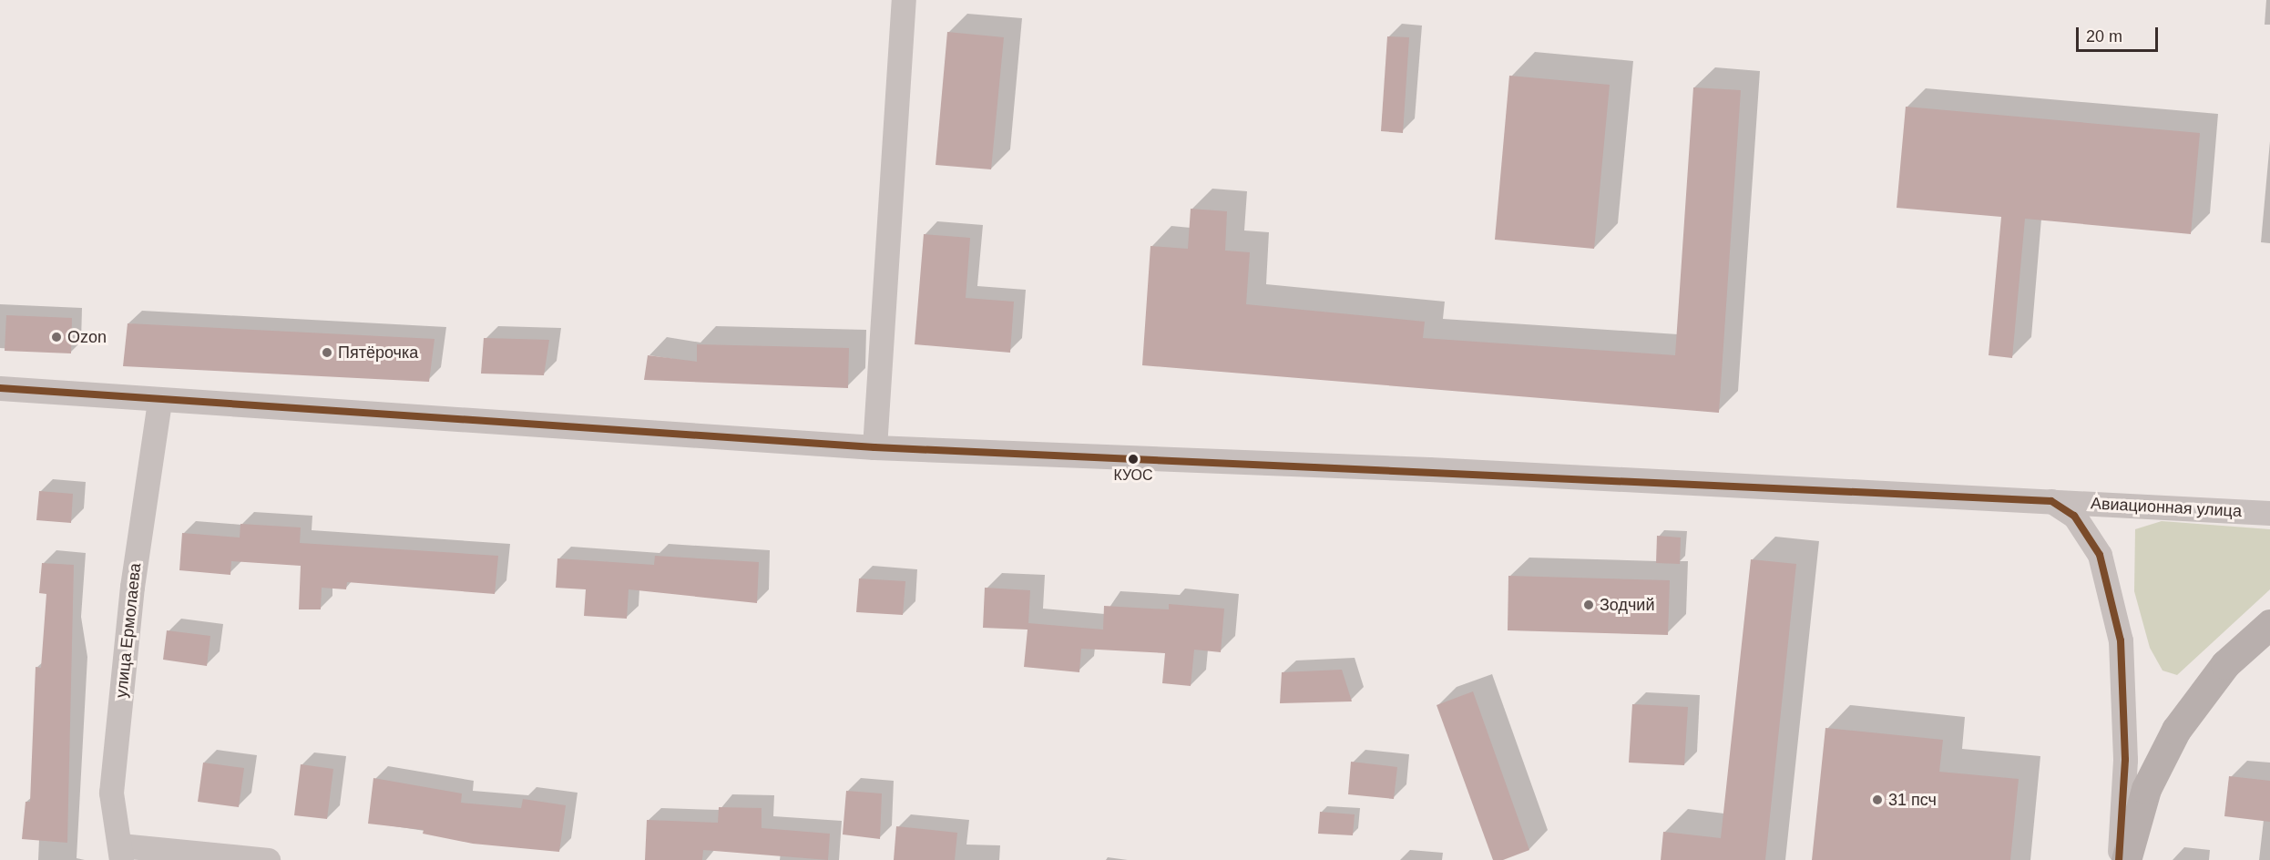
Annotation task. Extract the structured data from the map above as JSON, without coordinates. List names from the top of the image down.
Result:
{
  "streets": {
    "street": ["Авиационная улица", "улица Ермолаева"]
  },
  "crossings": [
    ["Авиационная улица", "улица Ермолаева"]
  ],
  "places": [
    "Ozon",
    "Пятёрочка",
    "КУОС",
    "Зодчий",
    "31 псч"
  ],
  "scale_bar": "20 m"
}
